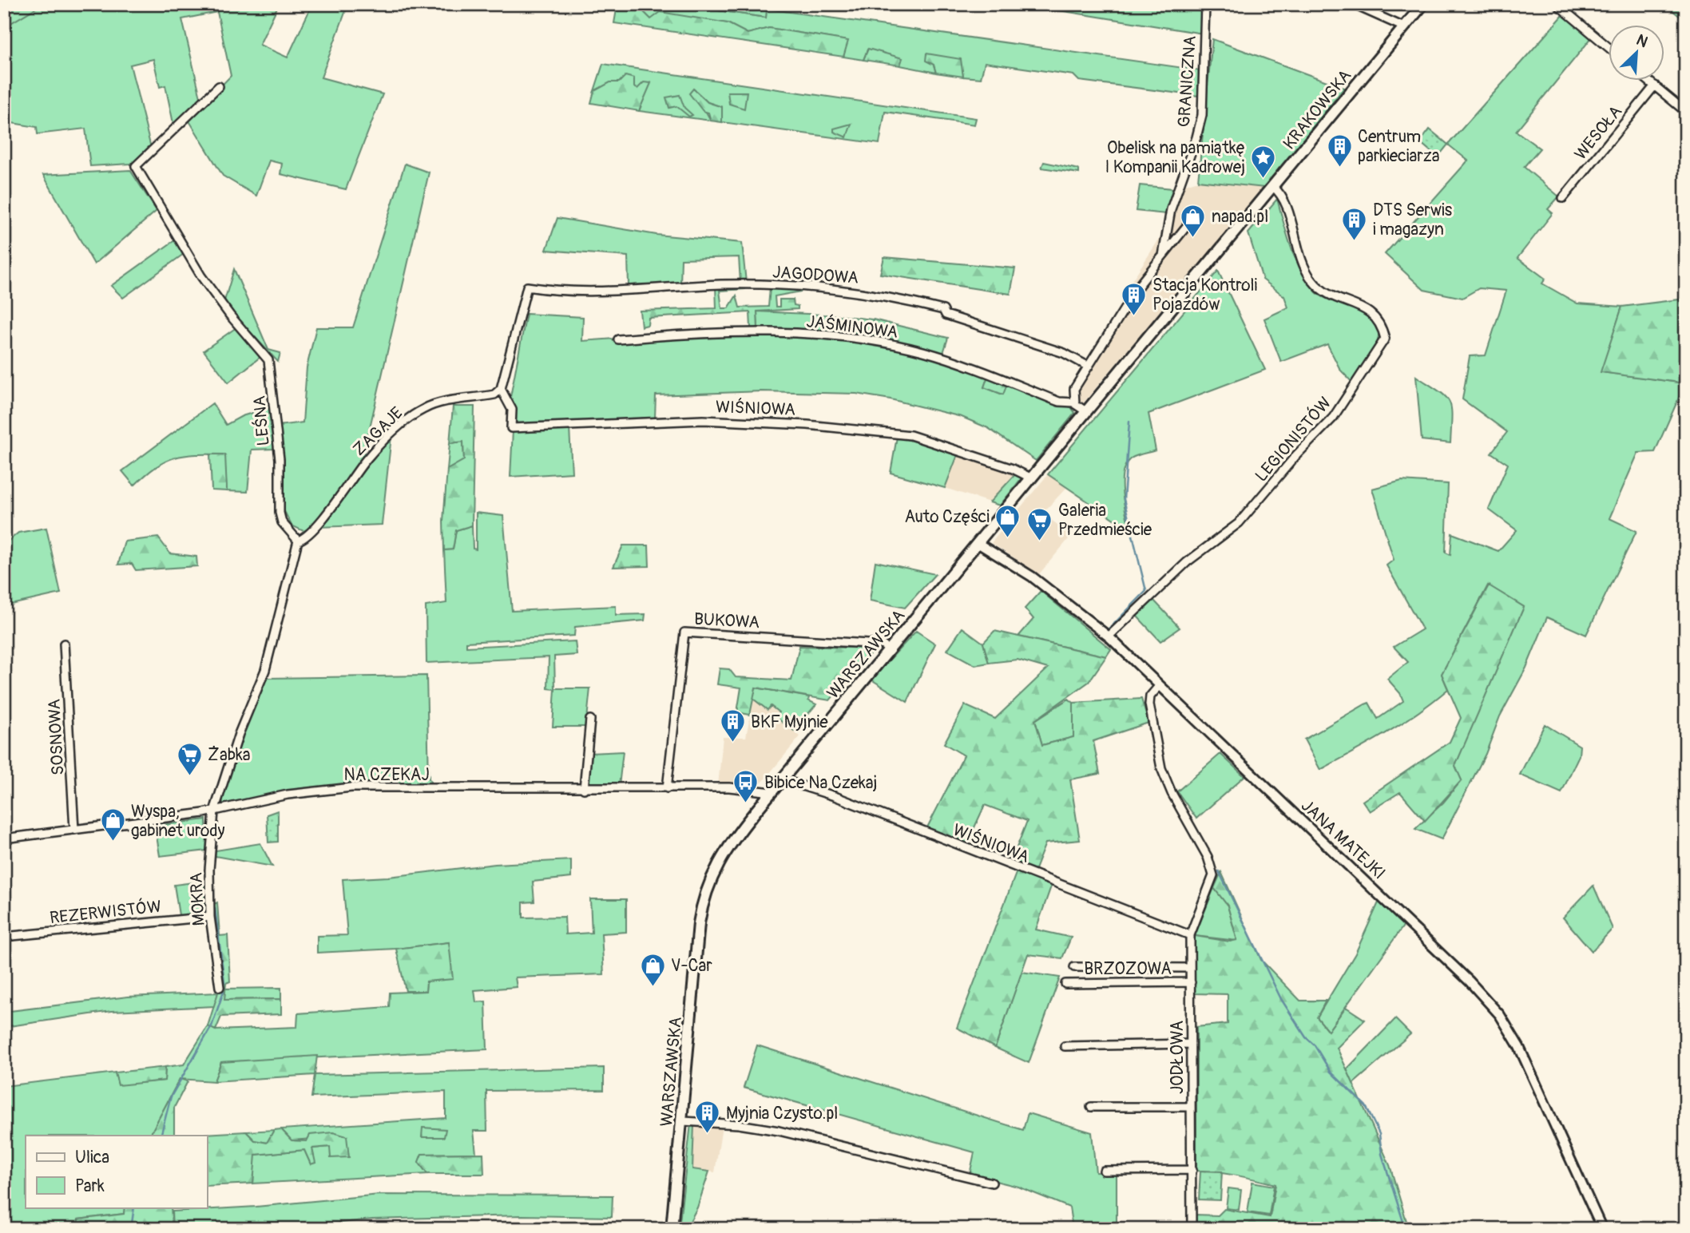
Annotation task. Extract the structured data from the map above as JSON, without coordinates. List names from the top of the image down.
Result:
{
  "streets": {
    "main road": ["KRAKOWSKA", "WARSZAWSKA"],
    "street": [
      "GRANICZNA",
      "WESOŁA",
      "JAGODOWA",
      "JAŚMINOWA",
      "WIŚNIOWA",
      "LEŚNA",
      "ZAGAJE",
      "LEGIONISTÓW",
      "BUKOWA",
      "SOSNOWA",
      "NA CZEKAJ",
      "JANA MATEJKI",
      "MOKRA",
      "REZERWISTÓW",
      "BRZOZOWA",
      "JODŁOWA"
    ]
  },
  "crossings": [
    ["GRANICZNA", "JAGODOWA"],
    ["GRANICZNA", "JAŚMINOWA"],
    ["KRAKOWSKA", "LEGIONISTÓW"],
    ["KRAKOWSKA", "WARSZAWSKA"],
    ["JAGODOWA", "WIŚNIOWA"],
    ["JAGODOWA", "ZAGAJE"],
    ["WIŚNIOWA", "ZAGAJE"],
    ["WIŚNIOWA", "WARSZAWSKA"],
    ["WIŚNIOWA", "JODŁOWA"],
    ["LEŚNA", "ZAGAJE"],
    ["LEGIONISTÓW", "JANA MATEJKI"],
    ["BUKOWA", "WARSZAWSKA"],
    ["BUKOWA", "NA CZEKAJ"],
    ["WARSZAWSKA", "NA CZEKAJ"],
    ["WARSZAWSKA", "JANA MATEJKI"],
    ["SOSNOWA", "NA CZEKAJ"],
    ["NA CZEKAJ", "MOKRA"],
    ["JANA MATEJKI", "JODŁOWA"],
    ["MOKRA", "REZERWISTÓW"],
    ["BRZOZOWA", "JODŁOWA"]
  ],
  "places": {
    "building": [
      "Centrum parkieciarza",
      "DTS Serwis i magazyn",
      "Stacja Kontroli Pojazdów",
      "BKF Myjnie",
      "Myjnia Czysto.pl"
    ],
    "place": ["Obelisk na pamiątkę I Kompanii Kadrowej"],
    "shop": [
      "napad.pl",
      "Auto Części",
      "Wyspa, gabinet urody",
      "V-Car"
    ],
    "supermarket": ["Galeria Przedmieście", "Żabka"],
    "bus stop": ["Bibice Na Czekaj"]
  },
  "legend": ["Ulica", "Park"],
  "north": "top right"
}
